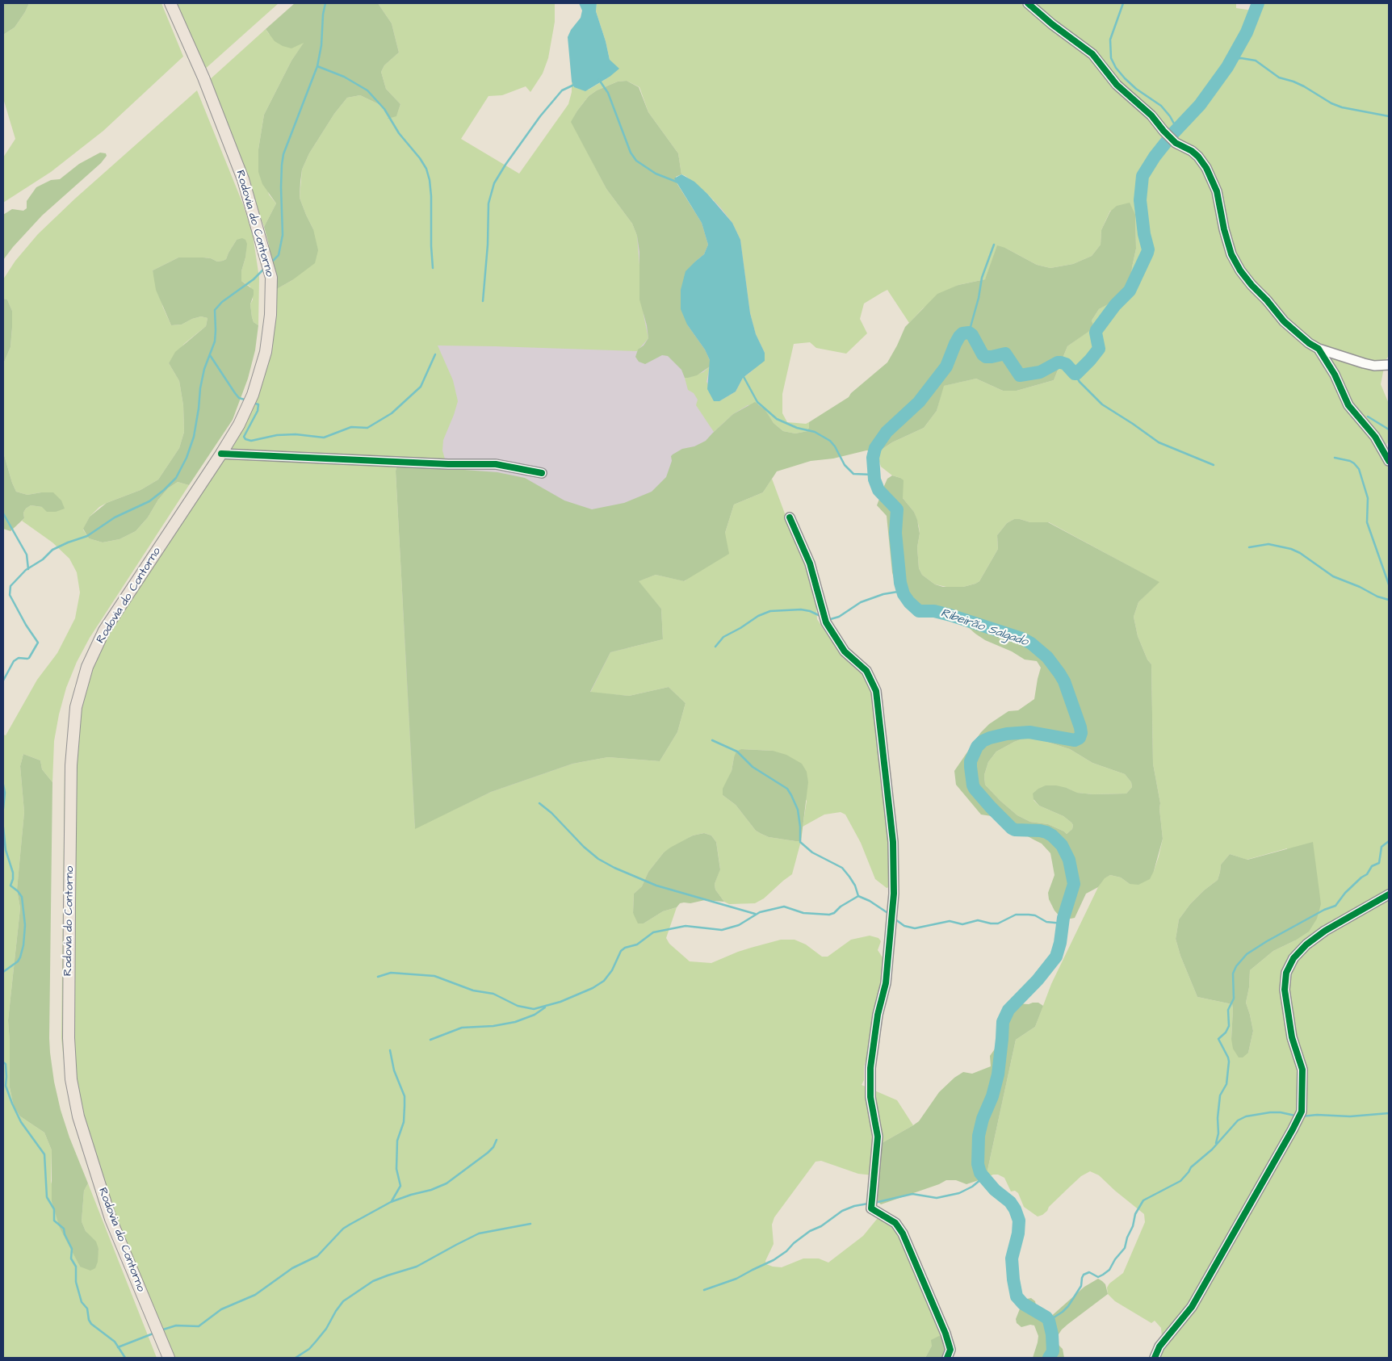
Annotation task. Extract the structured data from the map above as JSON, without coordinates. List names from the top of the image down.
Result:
{
  "streets": {
    "main road": ["Rodovia do Contorno"]
  },
  "water": ["Ribeirão Salgado"]
}
